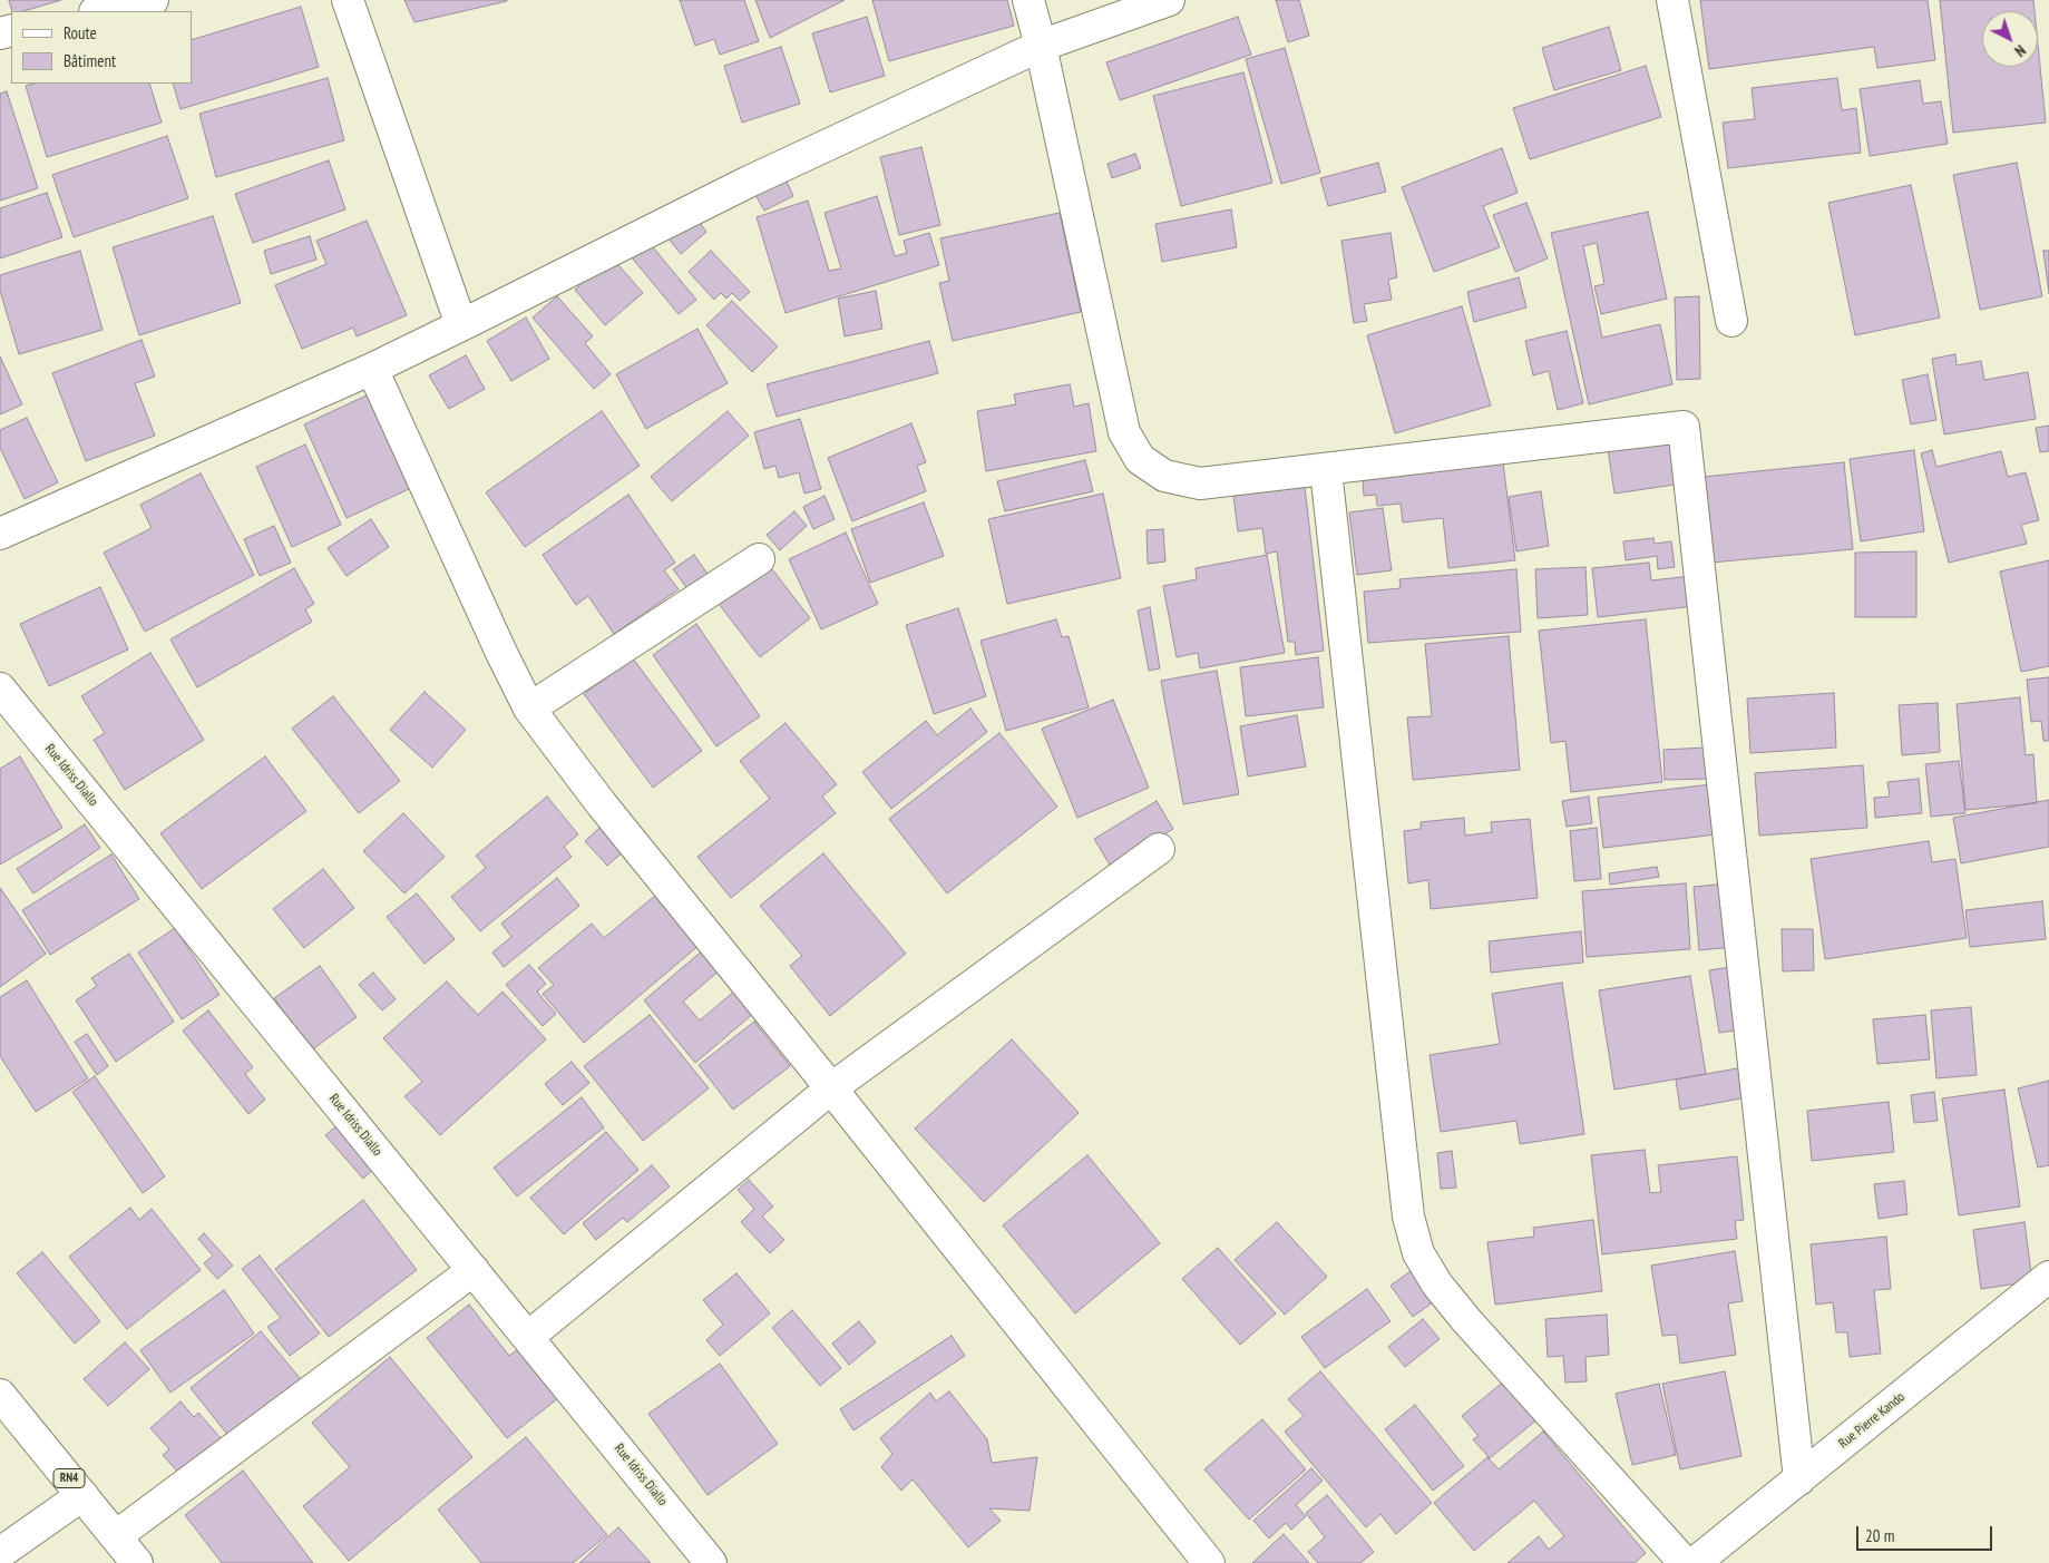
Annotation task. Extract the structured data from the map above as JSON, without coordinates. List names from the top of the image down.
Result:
{
  "streets": {
    "main road": ["Rue Idriss Diallo", "Rue Pierre Kando", "RN4"]
  },
  "legend": ["Route", "Bâtiment"],
  "scale_bar": "20 m",
  "north": "bottom right"
}
